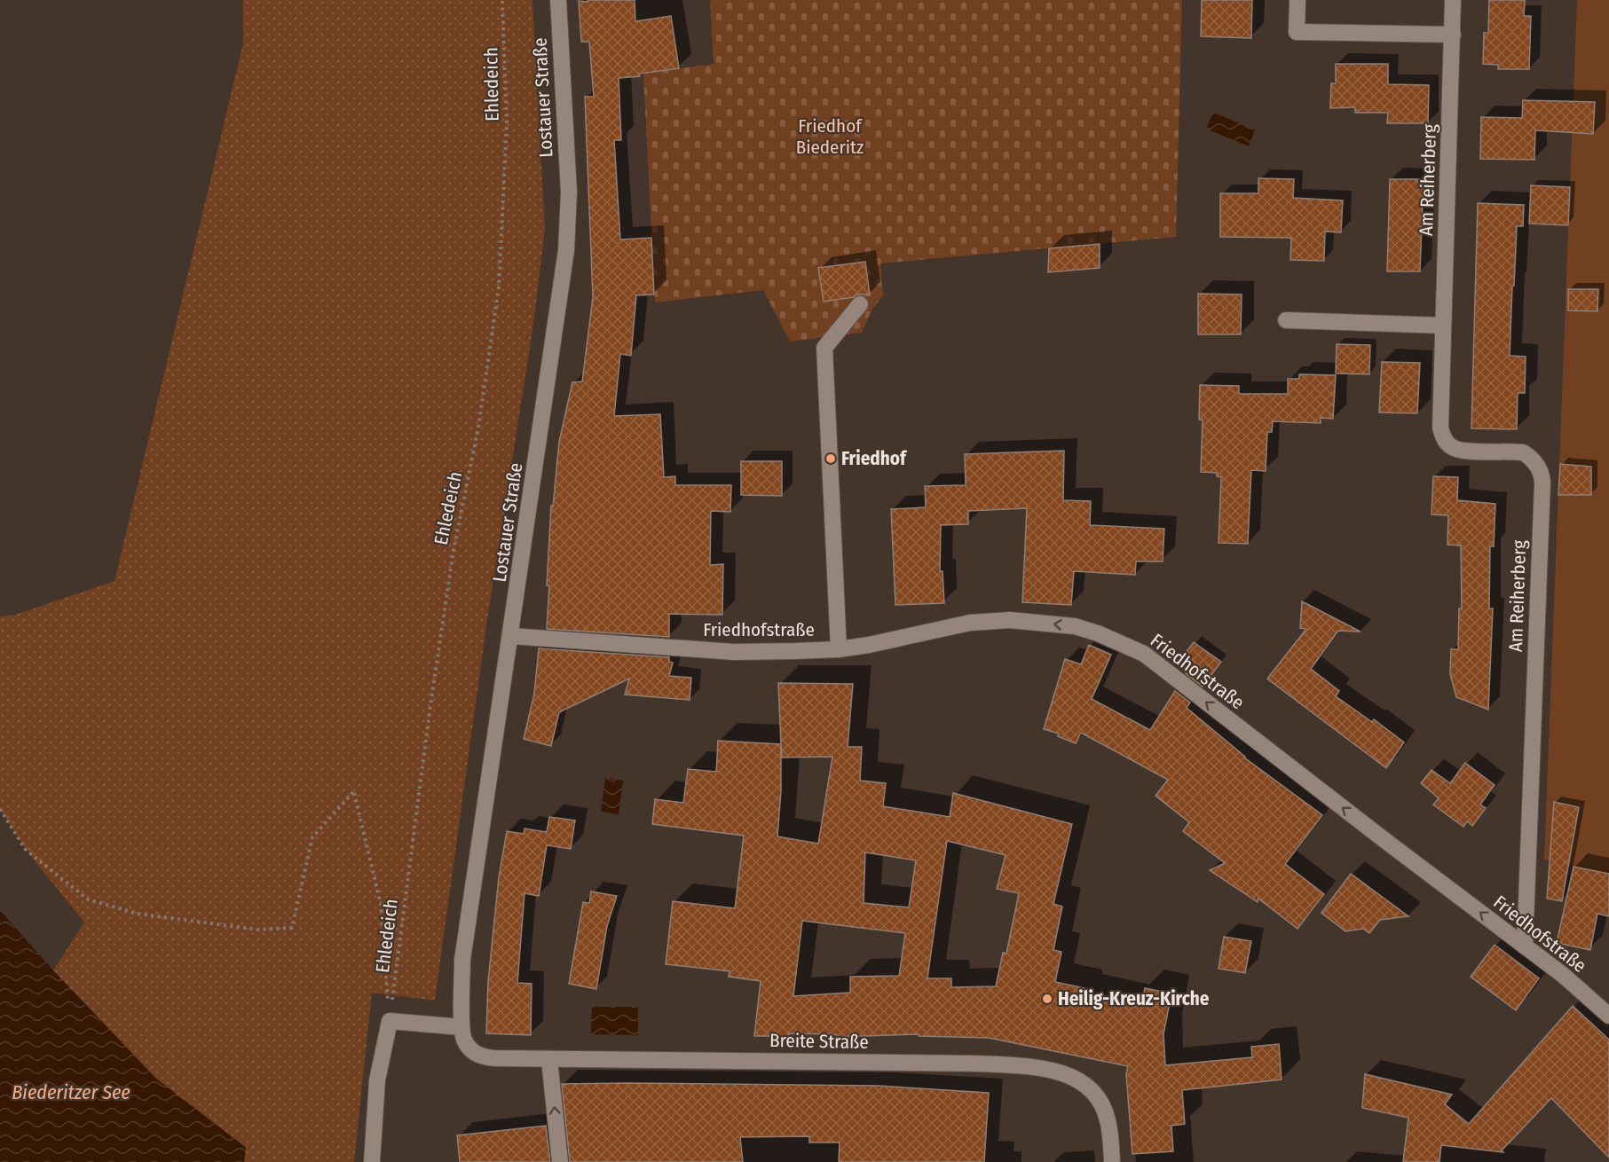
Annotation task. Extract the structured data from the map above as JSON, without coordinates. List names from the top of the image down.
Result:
{
  "streets": {
    "street": [
      "Lostauer Straße",
      "Am Reiherberg",
      "Friedhofstraße",
      "Breite Straße"
    ],
    "path": ["Ehledeich"]
  },
  "crossings": [
    ["Lostauer Straße", "Friedhofstraße"],
    ["Lostauer Straße", "Breite Straße"],
    ["Am Reiherberg", "Friedhofstraße"]
  ],
  "one_way": ["Friedhofstraße"],
  "water": ["Biederitzer See"],
  "parks": ["Friedhof Biederitz"],
  "places": ["Friedhof", "Heilig-Kreuz-Kirche"]
}
